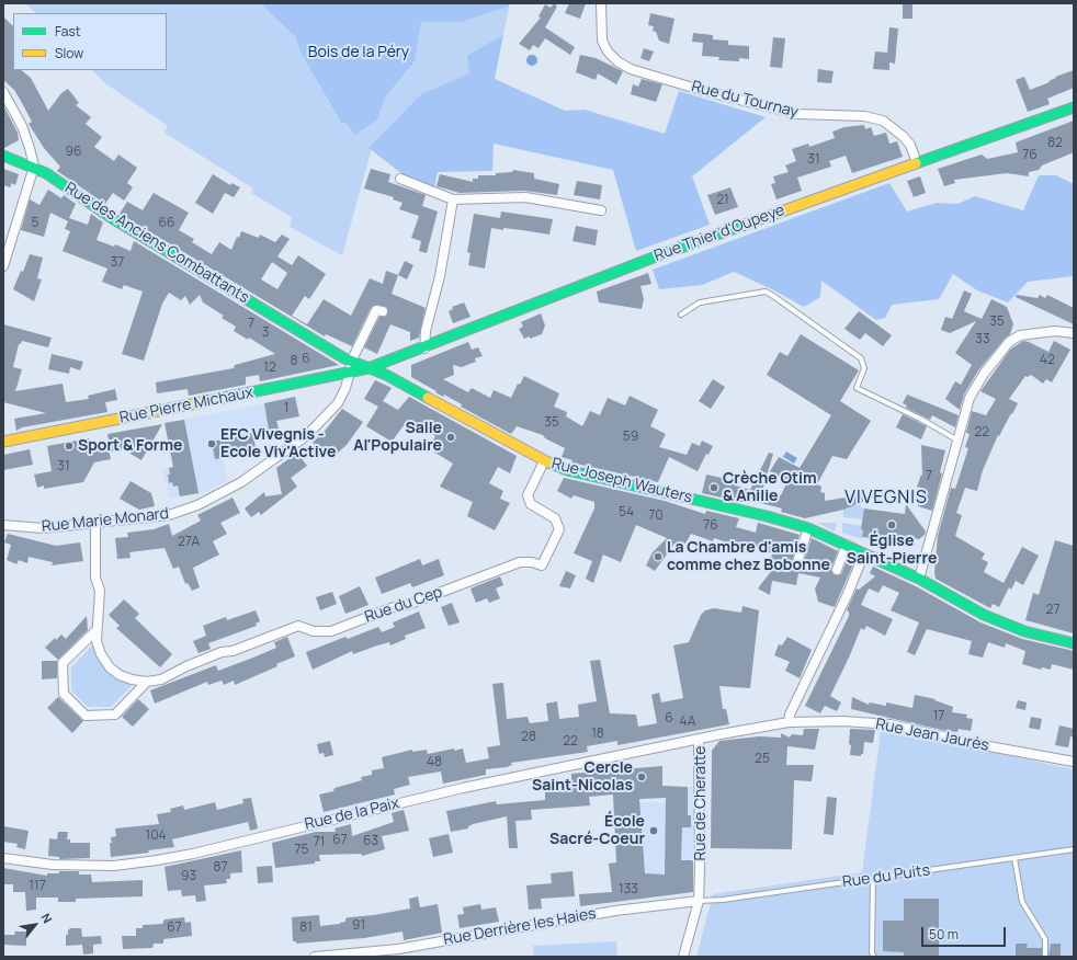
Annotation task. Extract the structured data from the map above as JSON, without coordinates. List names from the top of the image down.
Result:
{
  "streets": {
    "street": [
      "Rue du Tournay",
      "Rue Thier d'Oupeye",
      "Rue des Anciens Combattants",
      "Rue Pierre Michaux",
      "Rue Joseph Wauters",
      "Rue Marie Monard",
      "Rue du Cep",
      "Rue Jean Jaurès",
      "Rue de Cheratte",
      "Rue de la Paix",
      "Rue Derrière les Haies"
    ],
    "lane": ["Rue du Puits"]
  },
  "crossings": [
    ["Rue du Tournay", "Rue Thier d'Oupeye"],
    ["Rue Thier d'Oupeye", "Rue des Anciens Combattants"],
    ["Rue Thier d'Oupeye", "Rue Pierre Michaux"],
    ["Rue Thier d'Oupeye", "Rue Joseph Wauters"],
    ["Rue des Anciens Combattants", "Rue Pierre Michaux"],
    ["Rue des Anciens Combattants", "Rue Joseph Wauters"],
    ["Rue des Anciens Combattants", "Rue Marie Monard"],
    ["Rue Pierre Michaux", "Rue Joseph Wauters"],
    ["Rue Pierre Michaux", "Rue Marie Monard"],
    ["Rue Joseph Wauters", "Rue du Cep"],
    ["Rue Marie Monard", "Rue du Cep"],
    ["Rue Jean Jaurès", "Rue de Cheratte"],
    ["Rue de Cheratte", "Rue de la Paix"],
    ["Rue de Cheratte", "Rue du Puits"],
    ["Rue de Cheratte", "Rue Derrière les Haies"],
    ["Rue du Puits", "Rue Derrière les Haies"]
  ],
  "districts": ["VIVEGNIS"],
  "parks": ["Bois de la Péry"],
  "places": [
    "Salle Al'Populaire",
    "EFC Vivegnis - Ecole Viv'Active",
    "Sport & Forme",
    "Crèche Otim & Anilie",
    "Église Saint-Pierre",
    "La Chambre d'amis comme chez Bobonne",
    "Cercle Saint-Nicolas",
    "École Sacré-Coeur"
  ],
  "house_numbers": [
    "82",
    "96",
    "76",
    "31",
    "21",
    "5",
    "66",
    "37",
    "35",
    "7",
    "3",
    "33",
    "6",
    "42",
    "8",
    "12",
    "1",
    "35",
    "22",
    "59",
    "31",
    "7",
    "54",
    "70",
    "76",
    "27A",
    "27",
    "17",
    "6",
    "4A",
    "18",
    "28",
    "22",
    "25",
    "48",
    "104",
    "67",
    "63",
    "71",
    "75",
    "87",
    "93",
    "117",
    "133",
    "91",
    "67",
    "81"
  ],
  "legend": ["Fast", "Slow"],
  "scale_bar": "50 m",
  "north": "top right"
}
